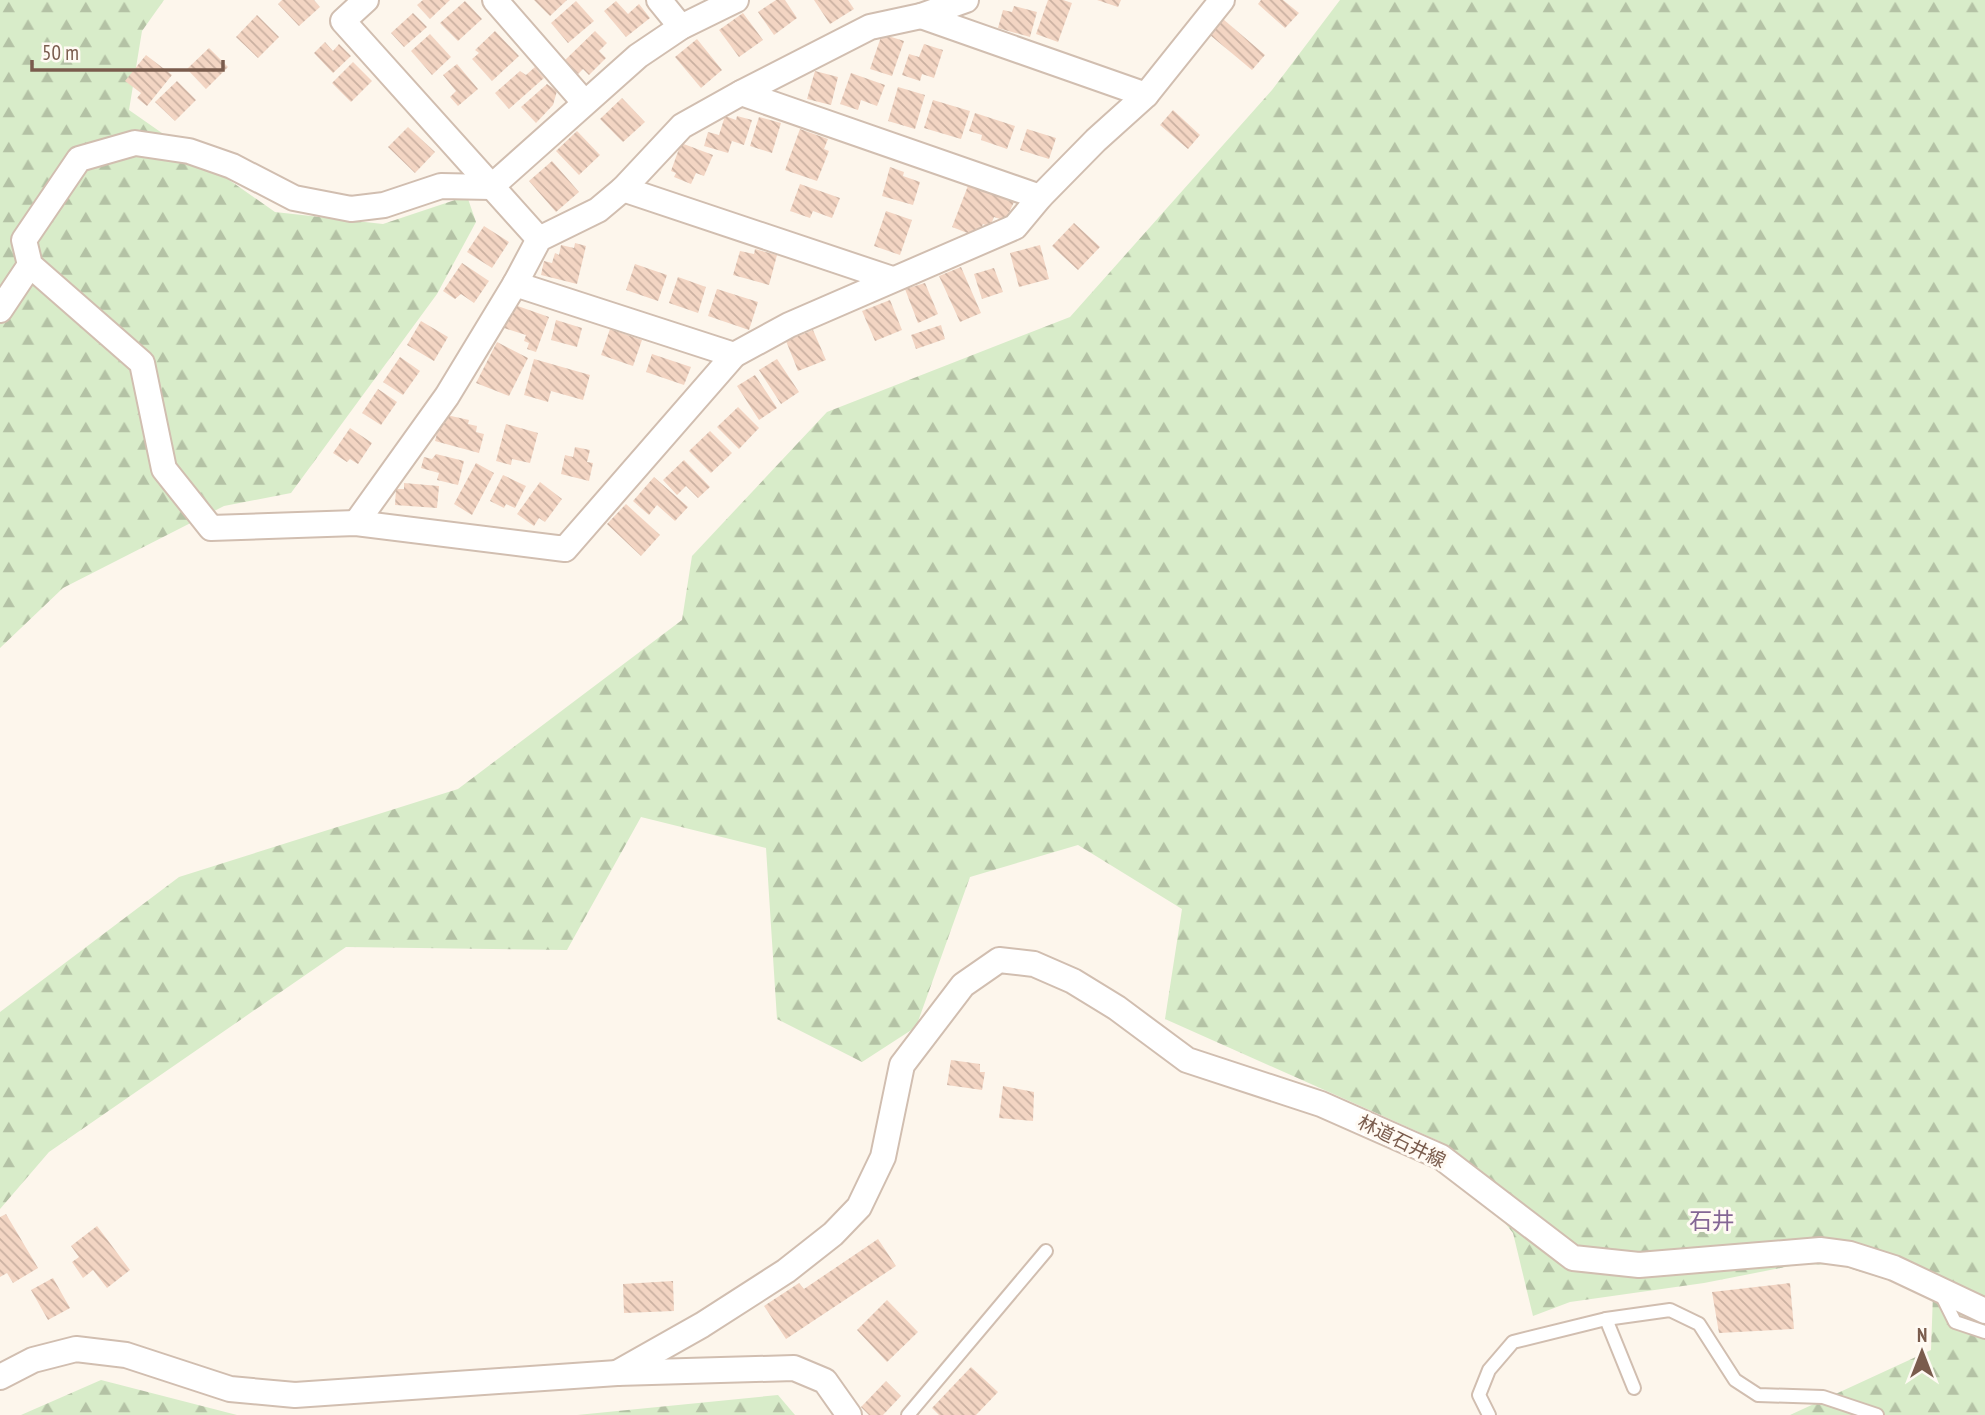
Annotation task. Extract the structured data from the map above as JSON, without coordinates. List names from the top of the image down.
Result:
{
  "streets": {
    "street": ["林道石井線"]
  },
  "districts": ["石井"],
  "scale_bar": "50 m",
  "north": "top"
}
